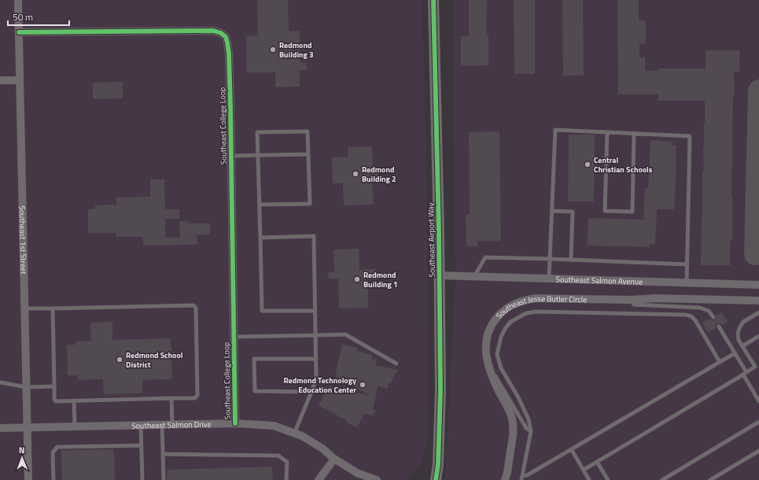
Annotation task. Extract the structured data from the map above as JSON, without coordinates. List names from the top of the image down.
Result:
{
  "streets": {
    "main road": ["Southeast Airport Way"],
    "street": [
      "Southeast College Loop",
      "Southeast 1st Street",
      "Southeast Salmon Avenue",
      "Southeast Jesse Butler Circle",
      "Southeast Salmon Drive"
    ]
  },
  "crossings": [
    ["Southeast College Loop", "Southeast 1st Street"],
    ["Southeast College Loop", "Southeast Salmon Drive"],
    ["Southeast 1st Street", "Southeast Salmon Drive"],
    ["Southeast Airport Way", "Southeast Salmon Avenue"]
  ],
  "places": [
    "Redmond Building 3",
    "Central Christian Schools",
    "Redmond Building 2",
    "Redmond Building 1",
    "Redmond School District",
    "Redmond Technology Education Center"
  ],
  "scale_bar": "50 m",
  "north": "top"
}
